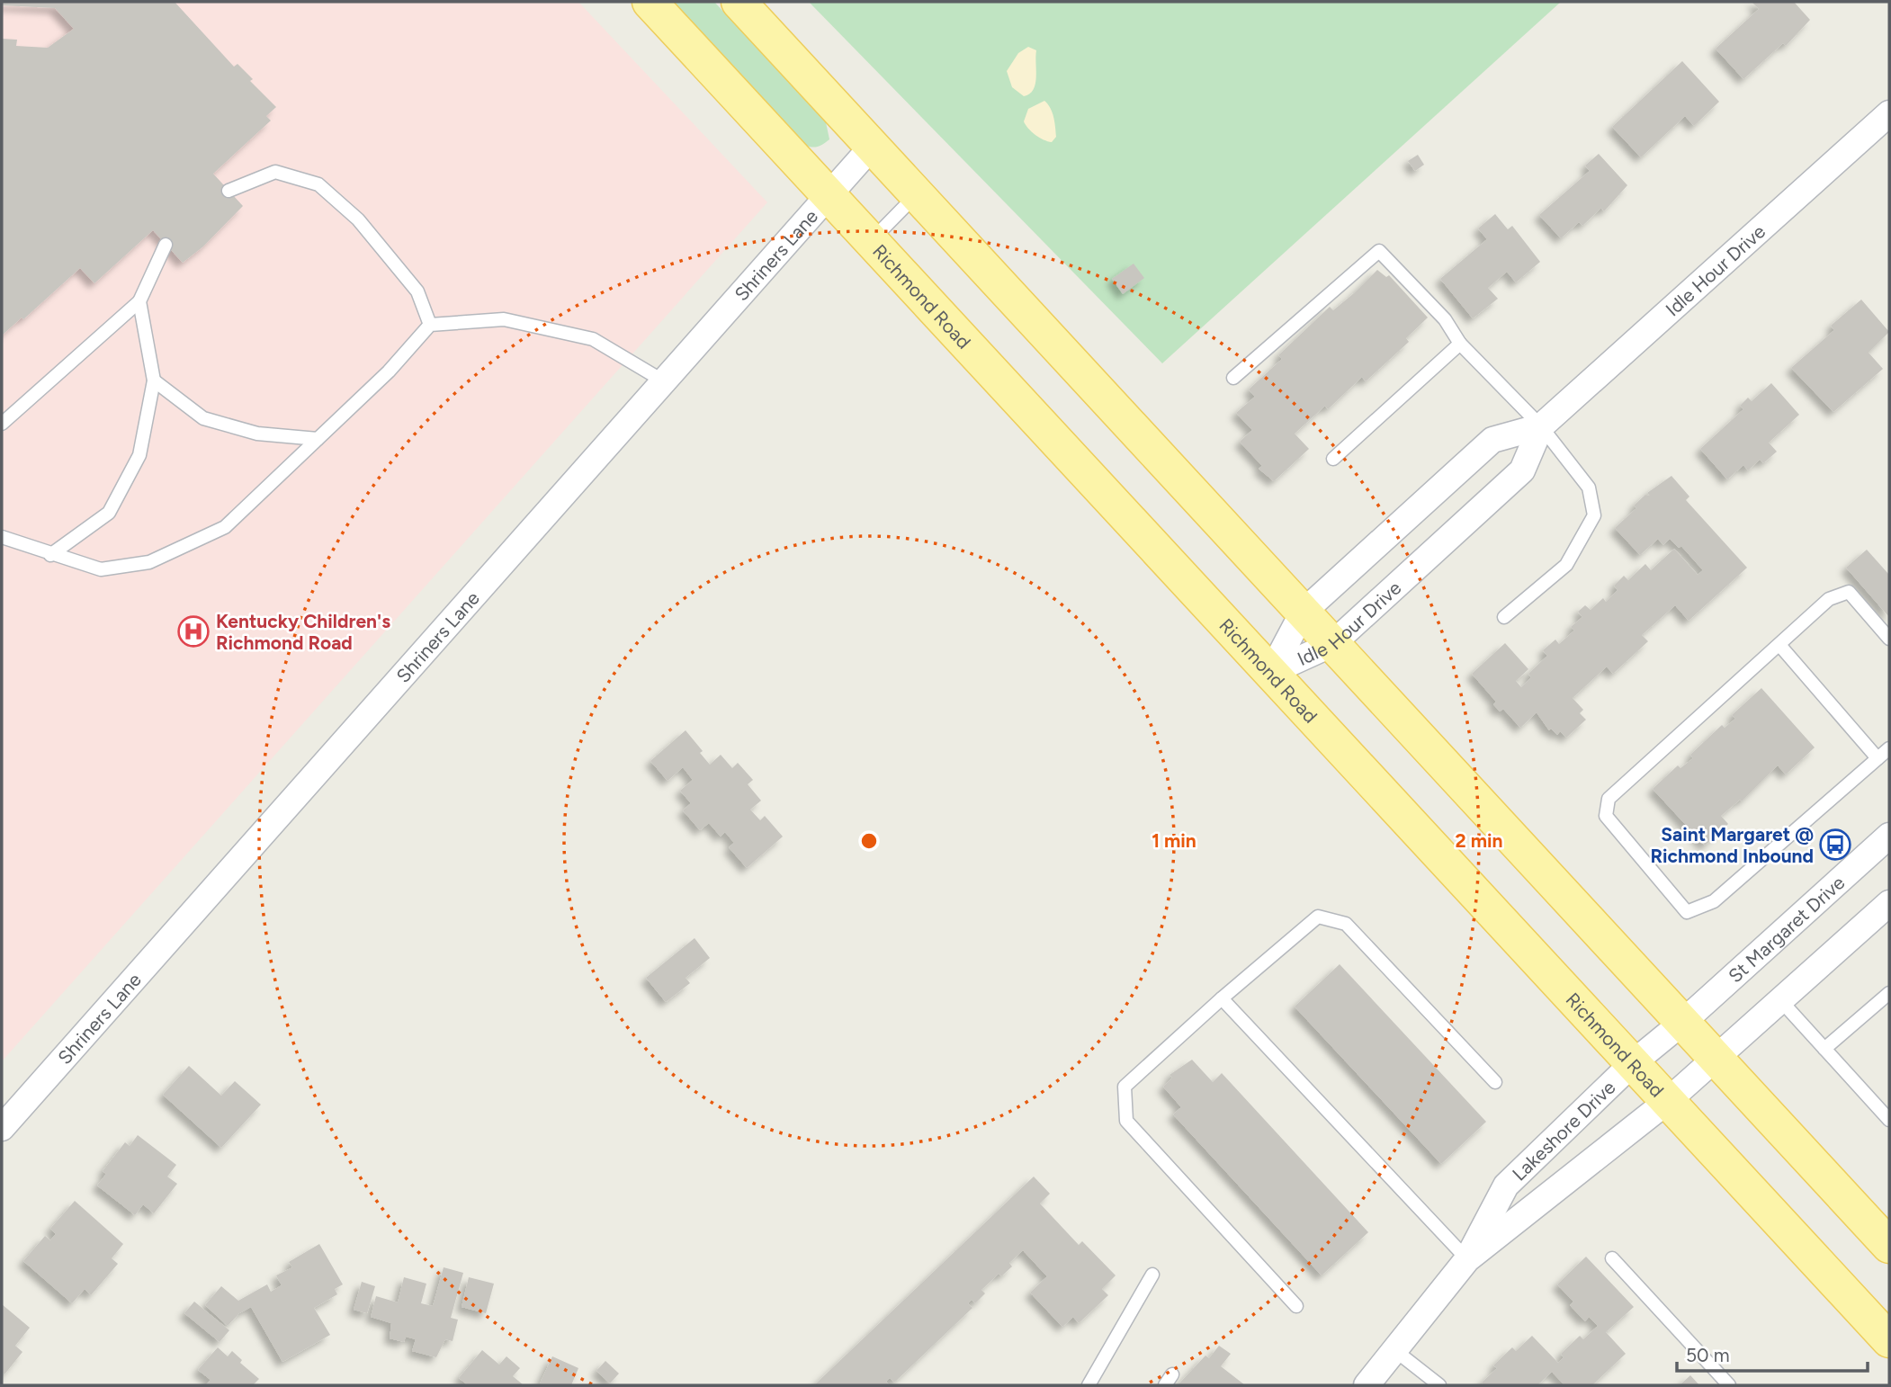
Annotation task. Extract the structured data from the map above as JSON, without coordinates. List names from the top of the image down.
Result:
{
  "streets": {
    "main road": ["Richmond Road"],
    "street": [
      "Shriners Lane",
      "Idle Hour Drive",
      "St Margaret Drive",
      "Lakeshore Drive"
    ]
  },
  "crossings": [
    ["Shriners Lane", "Richmond Road"],
    ["Idle Hour Drive", "Richmond Road"],
    ["Richmond Road", "Lakeshore Drive"],
    ["St Margaret Drive", "Lakeshore Drive"]
  ],
  "places": {
    "hospital": ["Kentucky Children's Richmond Road"],
    "bus stop": ["Saint Margaret @ Richmond Inbound"]
  },
  "scale_bar": "50 m",
  "rings": ["1 min", "2 min"]
}
